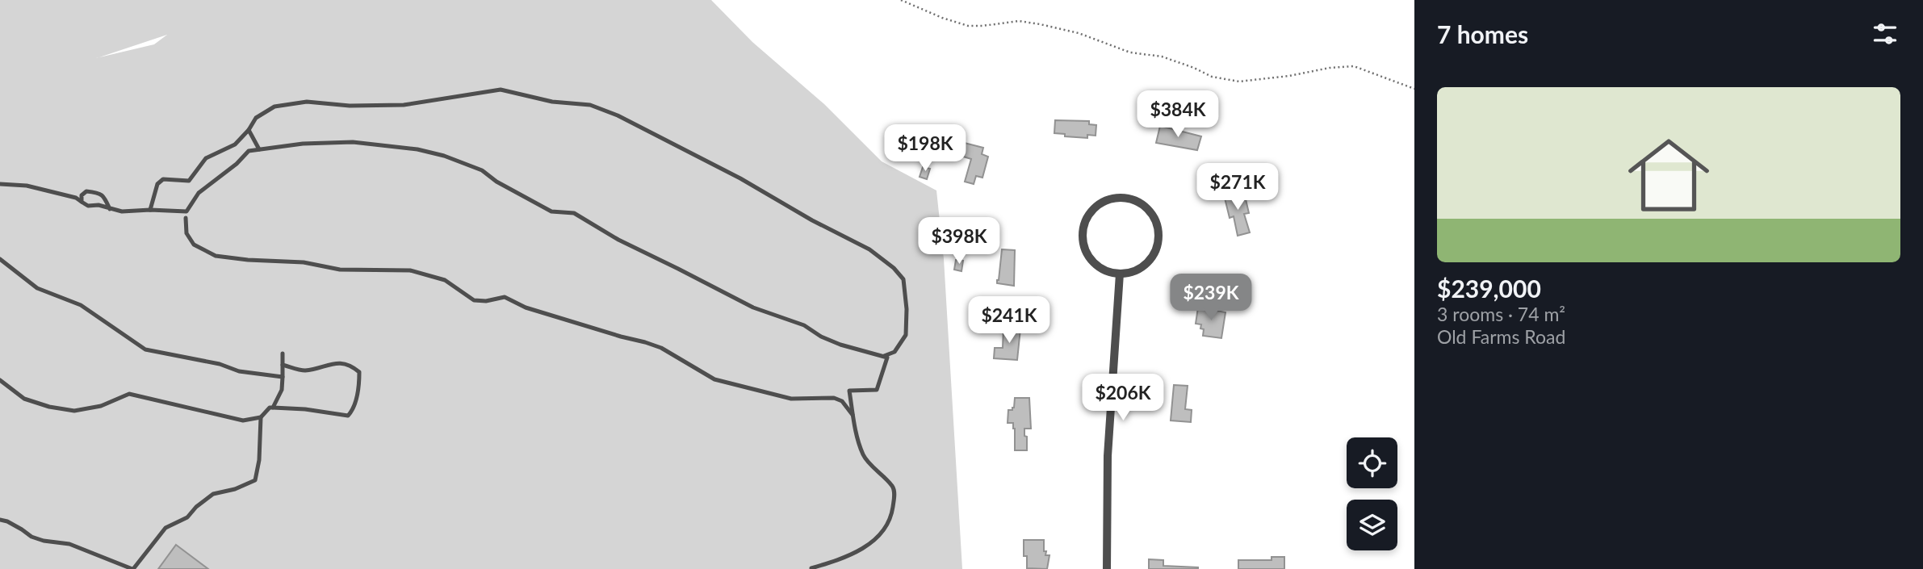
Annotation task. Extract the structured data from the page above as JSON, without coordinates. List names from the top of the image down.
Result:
{
  "page": {
    "heading": "7 homes",
    "list": [
      {
        "name": "$239,000",
        "note": "3 rooms · 74 m² · Old Farms Road"
      }
    ],
    "price": [
      "$384K",
      "$198K",
      "$271K",
      "$398K",
      "$239K",
      "$241K",
      "$206K"
    ]
  }
}
